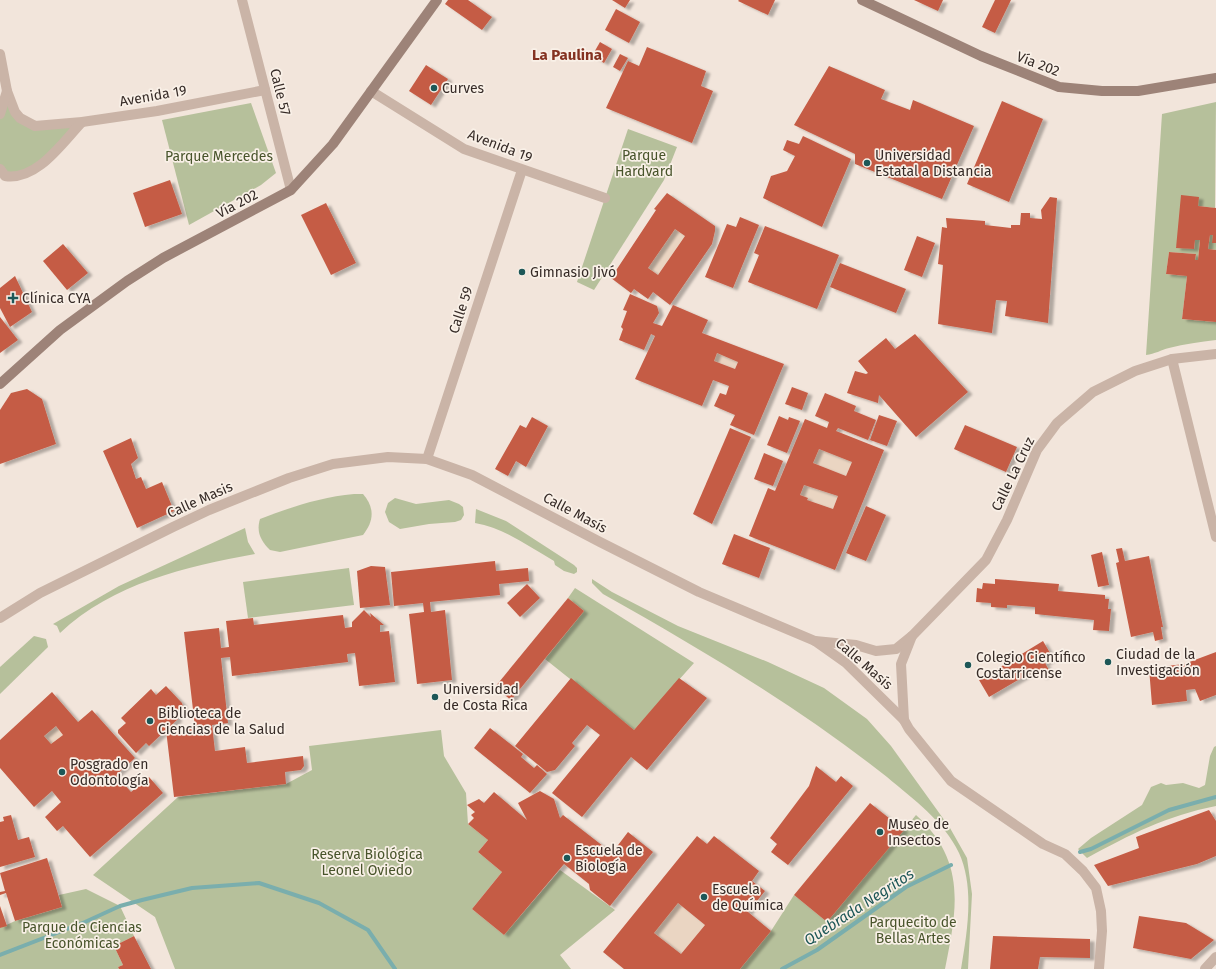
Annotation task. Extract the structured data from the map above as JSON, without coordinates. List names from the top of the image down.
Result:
{
  "streets": {
    "main road": ["Vía 202"],
    "street": [
      "Calle 57",
      "Avenida 19",
      "Calle 59",
      "Calle La Cruz",
      "Calle Masis",
      "Calle Masís"
    ]
  },
  "crossings": [
    ["Vía 202", "Calle 57"],
    ["Vía 202", "Avenida 19"],
    ["Calle 57", "Avenida 19"],
    ["Avenida 19", "Calle 59"],
    ["Calle 59", "Calle Masis"],
    ["Calle 59", "Calle Masís"],
    ["Calle La Cruz", "Calle Masís"],
    ["Calle Masis", "Calle Masís"]
  ],
  "districts": ["La Paulina"],
  "water": ["Quebrada Negritos"],
  "parks": [
    "Parque Hardvard",
    "Parque Mercedes",
    "Reserva Biológica Leonel Oviedo",
    "Parquecito de Bellas Artes",
    "Parque de Ciencias Económicas"
  ],
  "places": {
    "other": [
      "Curves",
      "Universidad Estatal a Distancia",
      "Gimnasio Jivó",
      "Ciudad de la Investigación",
      "Colegio Científico Costarricense",
      "Universidad de Costa Rica",
      "Biblioteca de Ciencias de la Salud",
      "Posgrado en Odontología",
      "Museo de Insectos",
      "Escuela de Biología",
      "Escuela de Química"
    ],
    "health": ["Clínica CYA"]
  }
}
